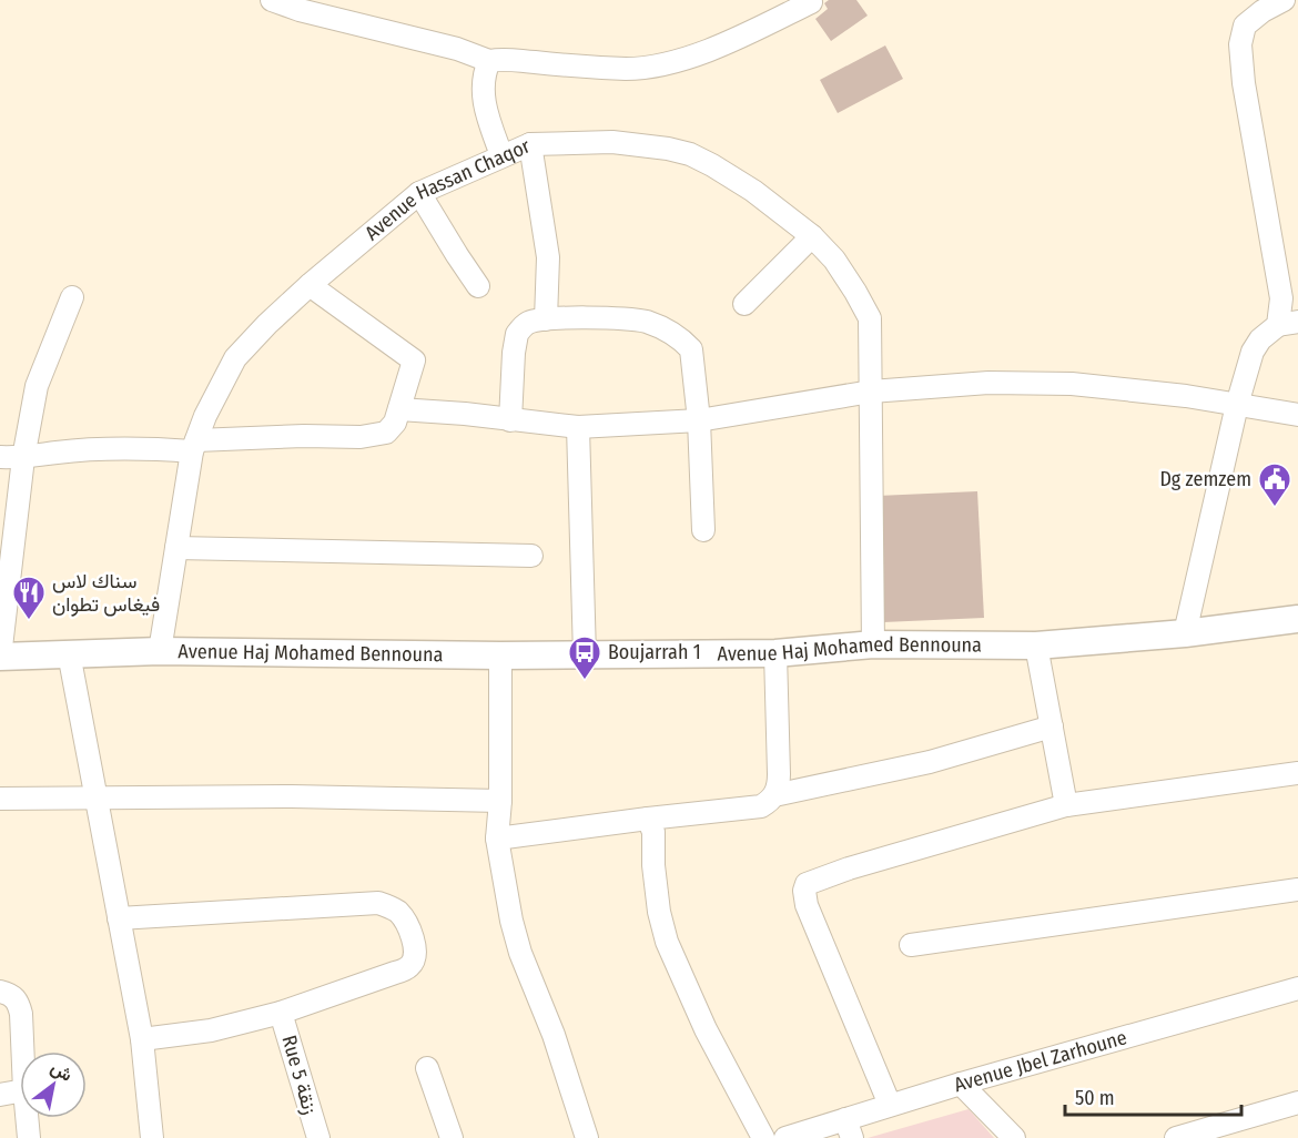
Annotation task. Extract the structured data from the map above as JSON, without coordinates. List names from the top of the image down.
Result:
{
  "streets": {
    "street": [
      "Avenue Hassan Chaqor",
      "Avenue Haj Mohamed Bennouna",
      "Avenue Jbel Zarhoune",
      "Rue 5 زنقة"
    ]
  },
  "crossings": [
    ["Avenue Hassan Chaqor", "Avenue Haj Mohamed Bennouna"]
  ],
  "places": {
    "public building": ["Dg zemzem"],
    "restaurant": ["سناك لاس فيغاس تطوان"],
    "bus stop": ["Boujarrah 1"]
  },
  "scale_bar": "50 m",
  "north": "top right"
}
